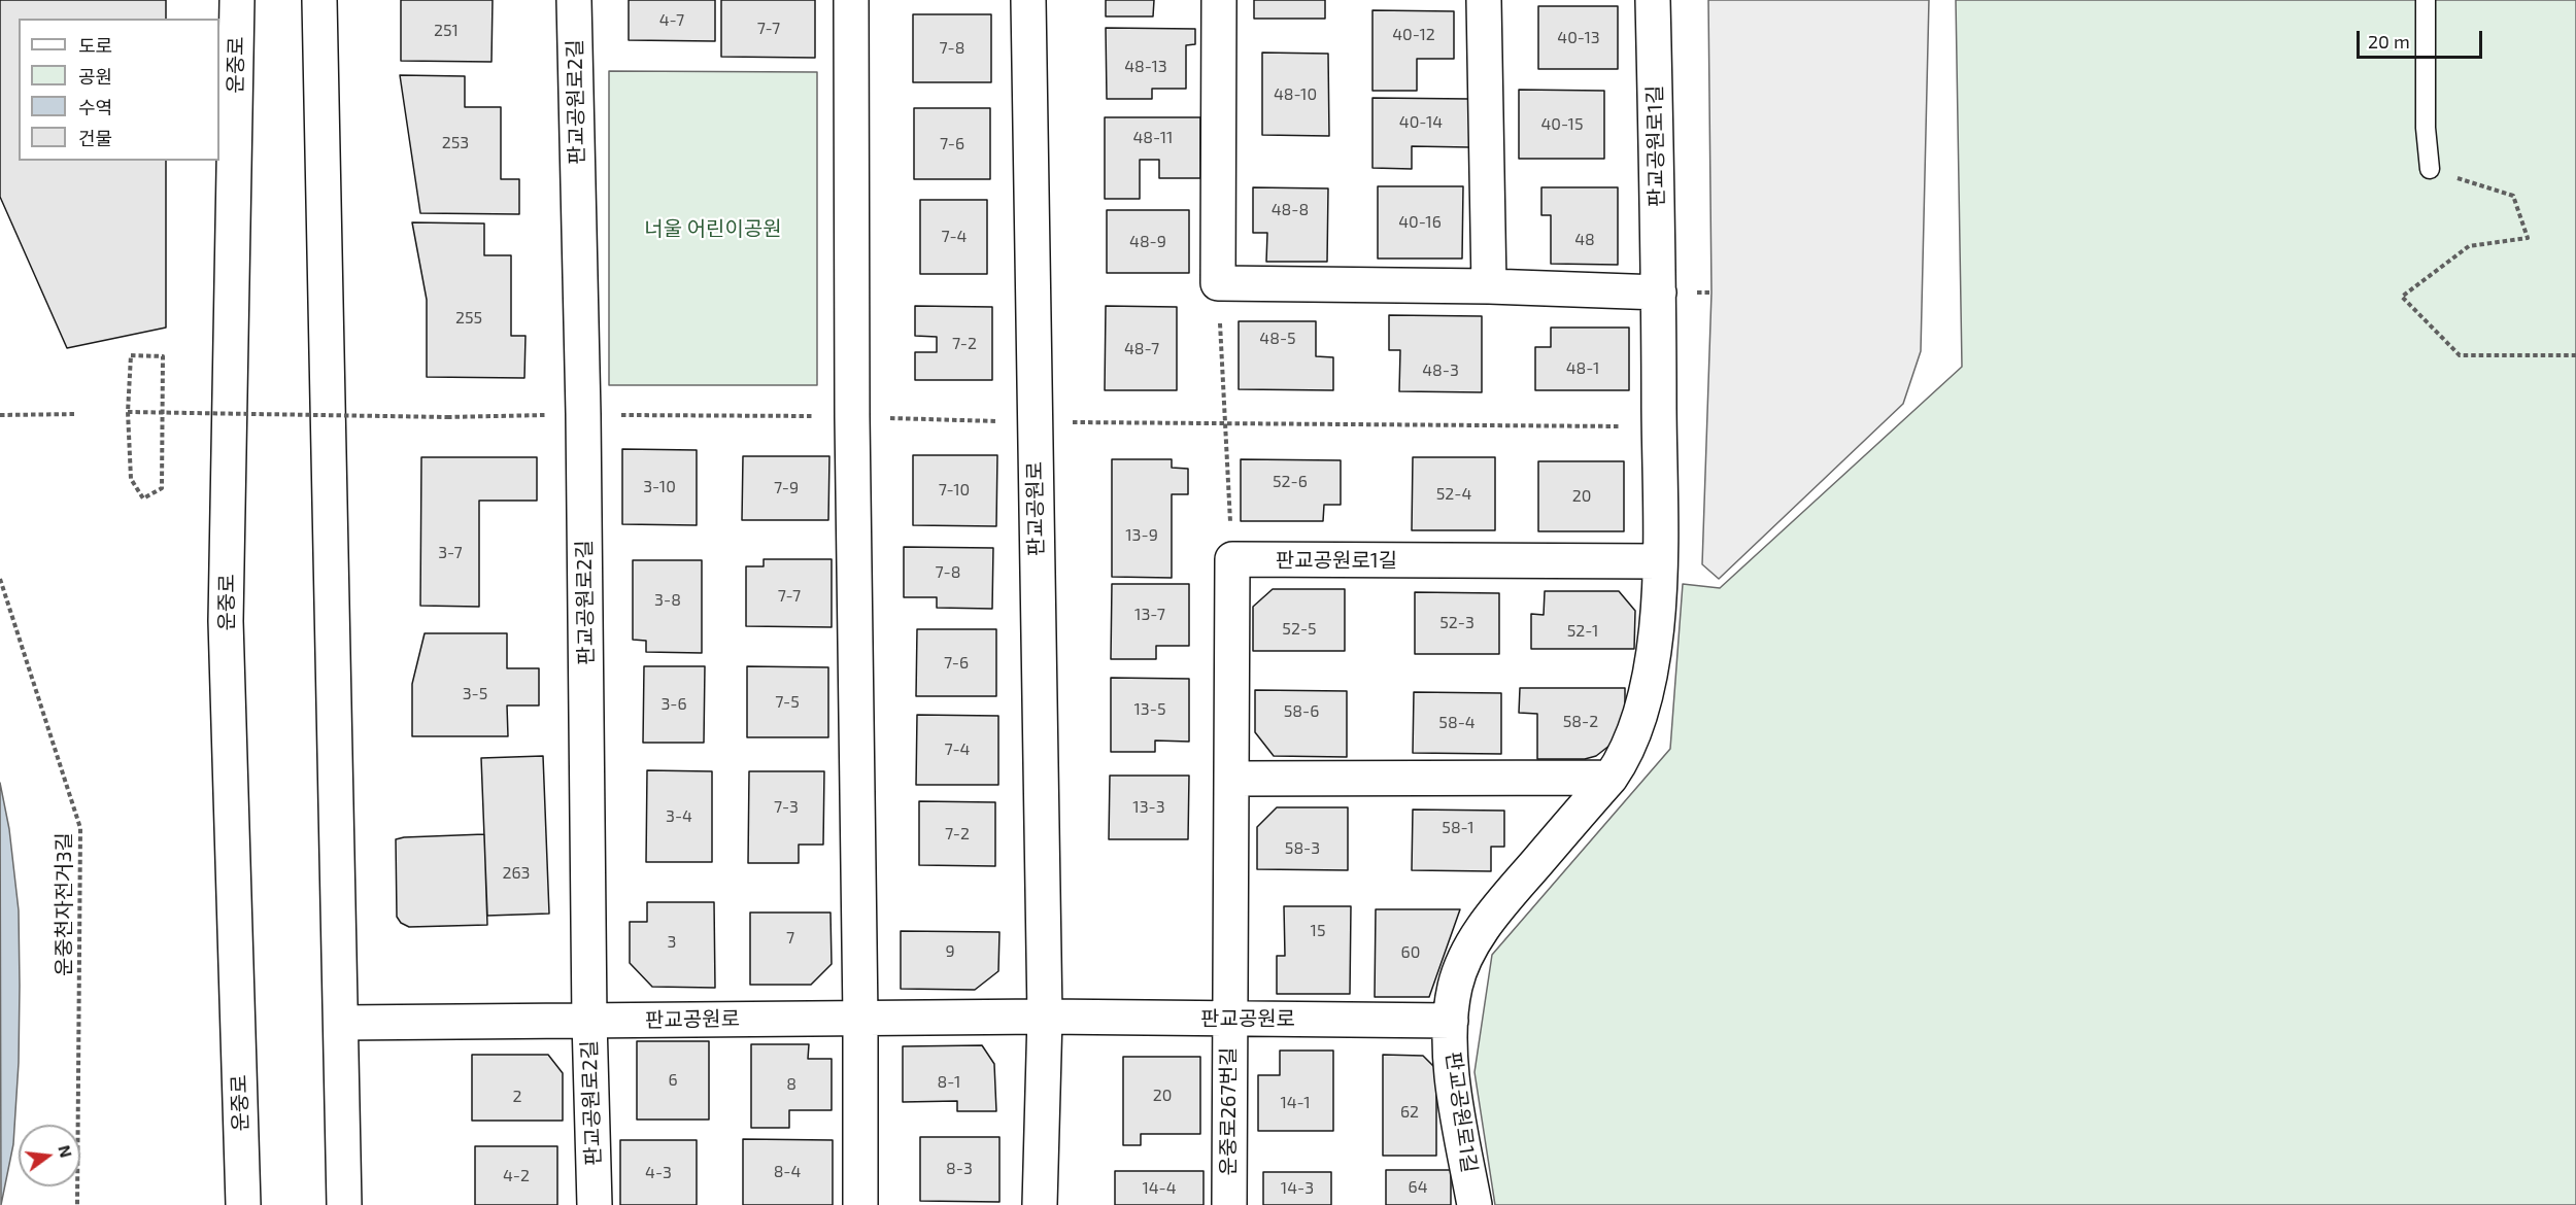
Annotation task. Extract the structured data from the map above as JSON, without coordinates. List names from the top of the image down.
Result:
{
  "streets": {
    "street": [
      "운중로",
      "판교공원로2길",
      "판교공원로1길",
      "판교공원로",
      "운중로267번길"
    ],
    "path": ["운중천자전거3길"]
  },
  "crossings": [
    ["판교공원로2길", "판교공원로"],
    ["판교공원로1길", "판교공원로"],
    ["판교공원로", "운중로267번길"]
  ],
  "parks": ["너울 어린이공원"],
  "house_numbers": [
    "4-7",
    "7-7",
    "251",
    "40-12",
    "40-13",
    "7-8",
    "48-13",
    "48-10",
    "40-14",
    "40-15",
    "48-11",
    "253",
    "7-6",
    "48-8",
    "40-16",
    "7-4",
    "48",
    "48-9",
    "255",
    "48-5",
    "7-2",
    "48-7",
    "48-1",
    "48-3",
    "52-6",
    "3-10",
    "7-9",
    "7-10",
    "52-4",
    "20",
    "13-9",
    "3-7",
    "7-8",
    "7-7",
    "3-8",
    "13-7",
    "52-3",
    "52-5",
    "52-1",
    "7-6",
    "3-5",
    "7-5",
    "3-6",
    "13-5",
    "58-6",
    "58-2",
    "58-4",
    "7-4",
    "7-3",
    "13-3",
    "3-4",
    "58-1",
    "7-2",
    "58-3",
    "263",
    "15",
    "7",
    "3",
    "9",
    "60",
    "6",
    "8-1",
    "8",
    "20",
    "2",
    "14-1",
    "62",
    "8-3",
    "8-4",
    "4-3",
    "4-2",
    "64",
    "14-4",
    "14-3"
  ],
  "legend": [
    "도로",
    "공원",
    "수역",
    "건물"
  ],
  "scale_bar": "20 m",
  "north": "right"
}
